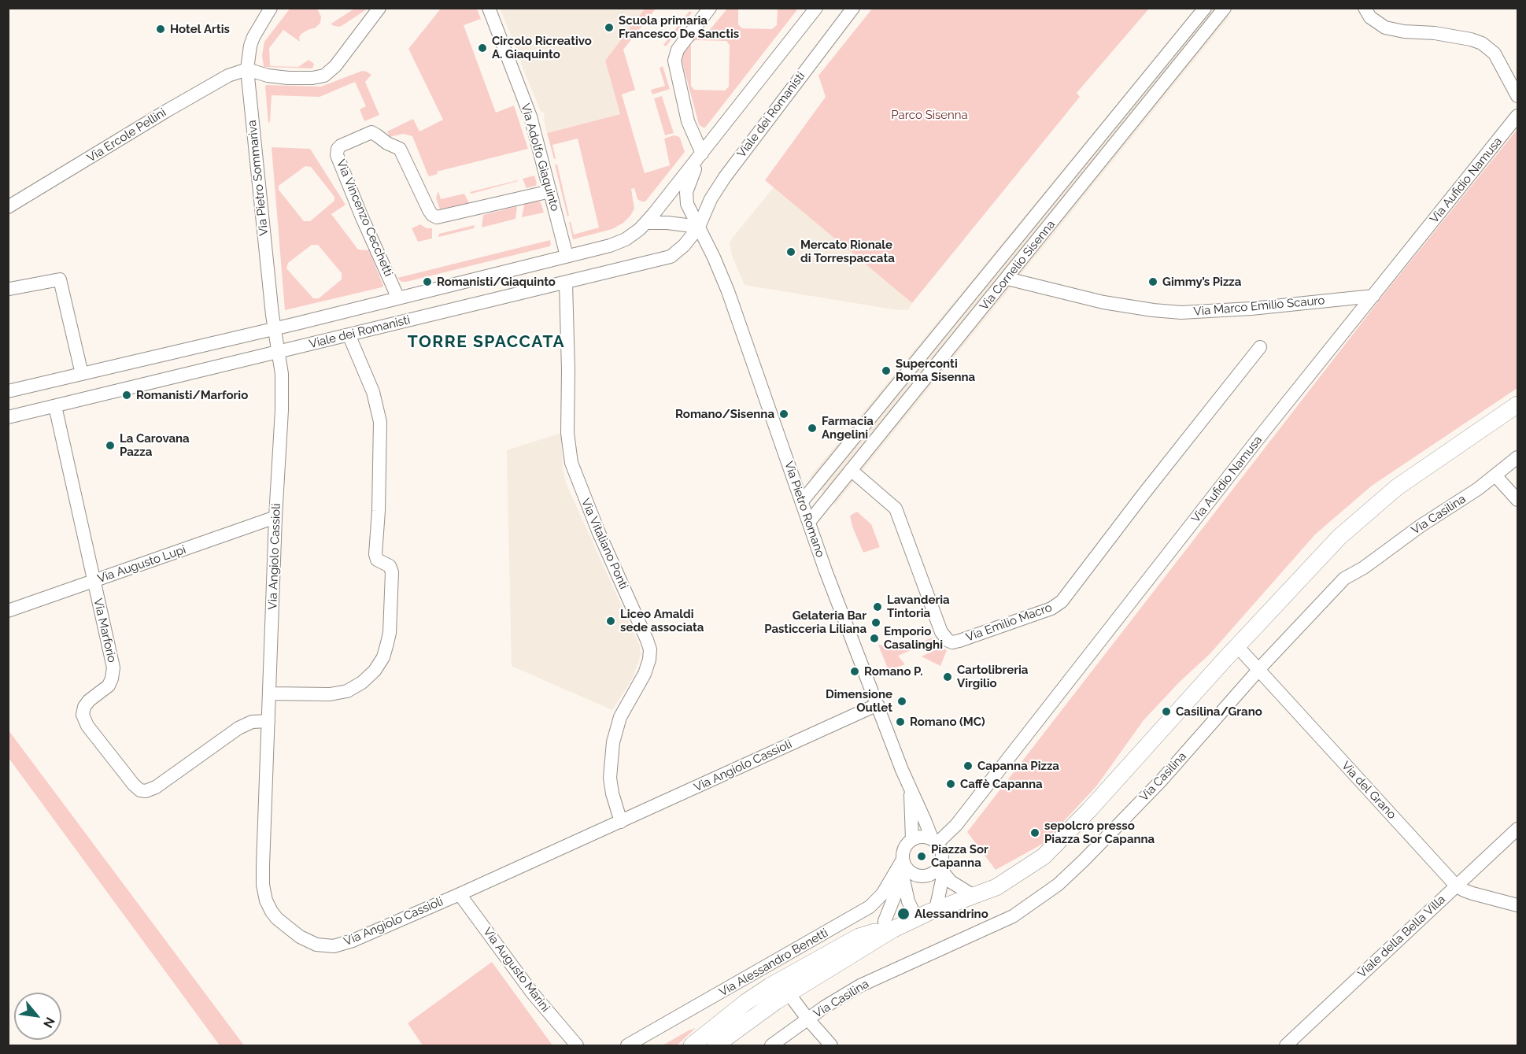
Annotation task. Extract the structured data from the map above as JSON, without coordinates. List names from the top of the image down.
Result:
{
  "streets": {
    "street": [
      "Viale dei Romanisti",
      "Via Ercole Pellini",
      "Via Adolfo Giaquinto",
      "Via Pietro Sommariva",
      "Via Aufidio Namusa",
      "Via Vincenzo Cecchetti",
      "Via Cornelio Sisenna",
      "Via Marco Emilio Scauro",
      "Via Pietro Romano",
      "Via Casilina",
      "Via Vitaliano Ponti",
      "Via Angiolo Cassioli",
      "Via Augusto Lupi",
      "Via Emilio Macro",
      "Via Marforio",
      "Via del Grano",
      "Viale della Bella Villa",
      "Via Alessandro Benetti",
      "Via Augusto Marini"
    ]
  },
  "crossings": [
    ["Viale dei Romanisti", "Via Adolfo Giaquinto"],
    ["Viale dei Romanisti", "Via Pietro Sommariva"],
    ["Viale dei Romanisti", "Via Vincenzo Cecchetti"],
    ["Viale dei Romanisti", "Via Pietro Romano"],
    ["Viale dei Romanisti", "Via Vitaliano Ponti"],
    ["Viale dei Romanisti", "Via Angiolo Cassioli"],
    ["Viale dei Romanisti", "Via Marforio"],
    ["Via Ercole Pellini", "Via Pietro Sommariva"],
    ["Via Adolfo Giaquinto", "Via Vincenzo Cecchetti"],
    ["Via Pietro Sommariva", "Via Angiolo Cassioli"],
    ["Via Aufidio Namusa", "Via Marco Emilio Scauro"],
    ["Via Aufidio Namusa", "Via Pietro Romano"],
    ["Via Aufidio Namusa", "Via Alessandro Benetti"],
    ["Via Cornelio Sisenna", "Via Marco Emilio Scauro"],
    ["Via Cornelio Sisenna", "Via Pietro Romano"],
    ["Via Cornelio Sisenna", "Via Emilio Macro"],
    ["Via Pietro Romano", "Via Angiolo Cassioli"],
    ["Via Pietro Romano", "Via Alessandro Benetti"],
    ["Via Casilina", "Via del Grano"],
    ["Via Vitaliano Ponti", "Via Angiolo Cassioli"],
    ["Via Angiolo Cassioli", "Via Augusto Lupi"],
    ["Via Angiolo Cassioli", "Via Marforio"],
    ["Via Angiolo Cassioli", "Via Augusto Marini"],
    ["Via Augusto Lupi", "Via Marforio"],
    ["Via del Grano", "Viale della Bella Villa"]
  ],
  "districts": ["TORRE SPACCATA"],
  "parks": ["Parco Sisenna"],
  "places": [
    "Scuola primaria Francesco De Sanctis",
    "Hotel Artis",
    "Circolo Ricreativo A. Giaquinto",
    "Mercato Rionale di Torrespaccata",
    "Romanisti/Giaquinto",
    "Gimmy’s Pizza",
    "Superconti Roma Sisenna",
    "Romanisti/Marforio",
    "Romano/Sisenna",
    "Farmacia Angelini",
    "La Carovana Pazza",
    "Lavanderia Tintoria",
    "Liceo Amaldi sede associata",
    "Gelateria Bar Pasticceria Liliana",
    "Emporio Casalinghi",
    "Romano P.",
    "Cartolibreria Virgilio",
    "Dimensione Outlet",
    "Casilina/Grano",
    "Romano (MC)",
    "Capanna Pizza",
    "Caffè Capanna",
    "sepolcro presso Piazza Sor Capanna",
    "Piazza Sor Capanna",
    "Alessandrino"
  ],
  "north": "bottom right"
}
